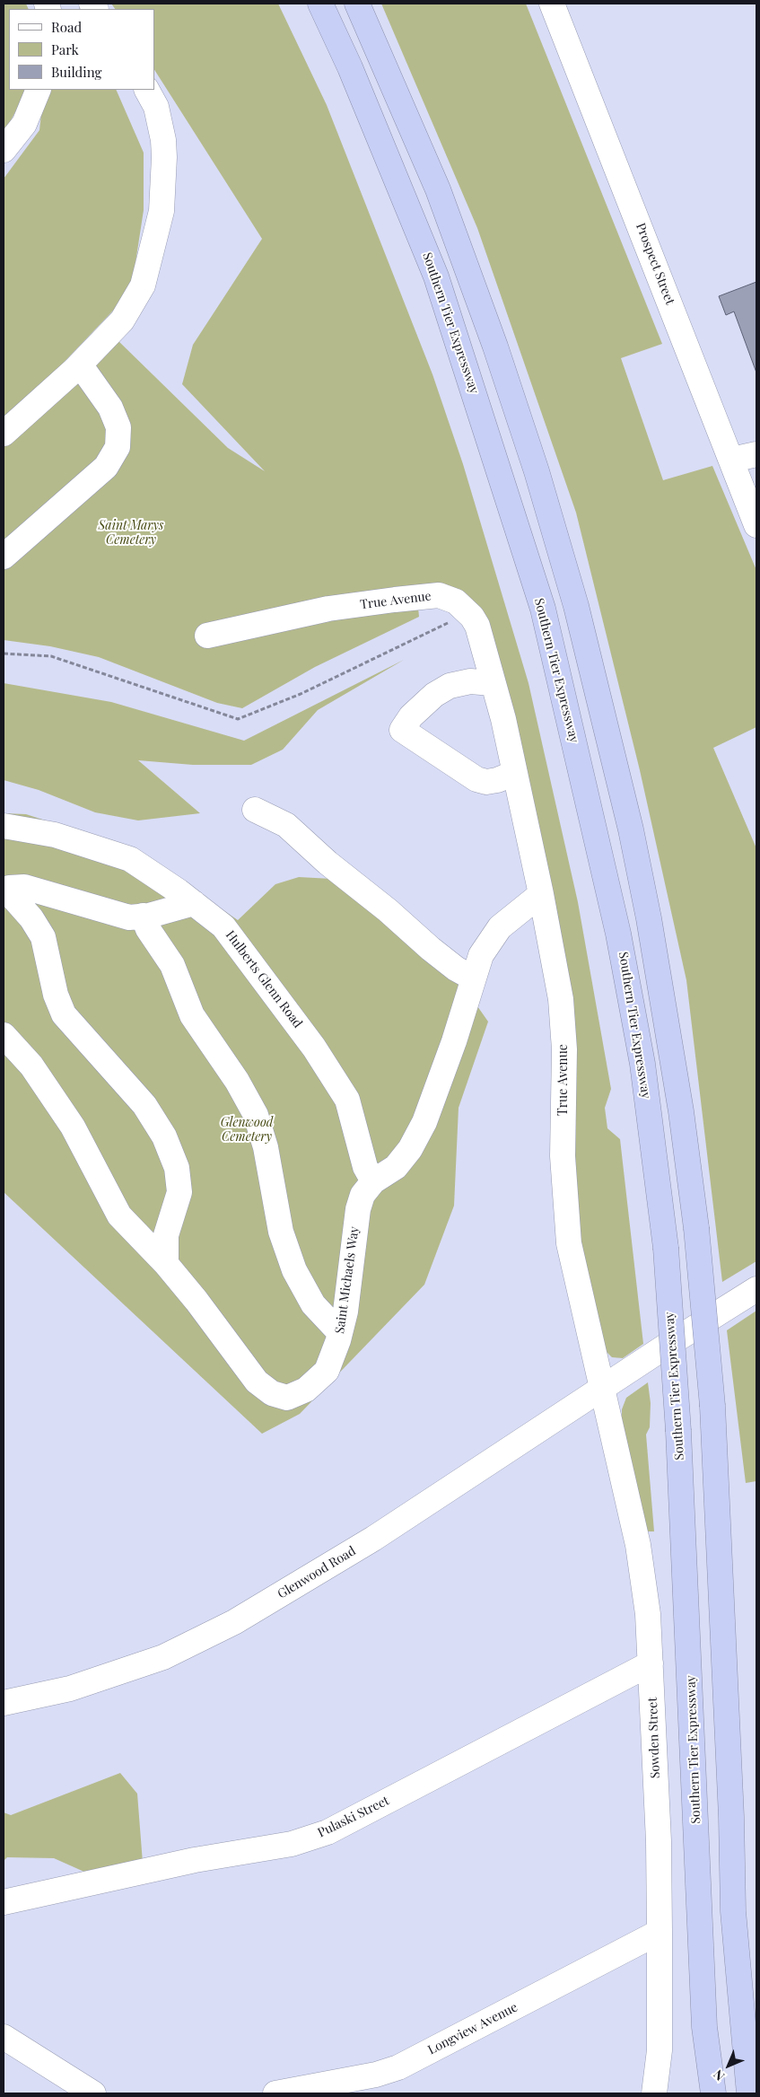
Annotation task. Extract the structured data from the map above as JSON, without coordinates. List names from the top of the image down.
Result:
{
  "streets": {
    "highway": ["Southern Tier Expressway"],
    "street": [
      "Prospect Street",
      "True Avenue",
      "Hulberts Glenn Road",
      "Saint Michaels Way",
      "Glenwood Road",
      "Sowden Street",
      "Pulaski Street",
      "Longview Avenue"
    ]
  },
  "crossings": [
    ["True Avenue", "Saint Michaels Way"],
    ["True Avenue", "Glenwood Road"],
    ["True Avenue", "Sowden Street"],
    ["Hulberts Glenn Road", "Saint Michaels Way"],
    ["Glenwood Road", "Sowden Street"],
    ["Sowden Street", "Pulaski Street"],
    ["Sowden Street", "Longview Avenue"]
  ],
  "parks": ["Saint Marys Cemetery", "Glenwood Cemetery"],
  "legend": ["Road", "Park", "Building"],
  "north": "bottom left"
}
